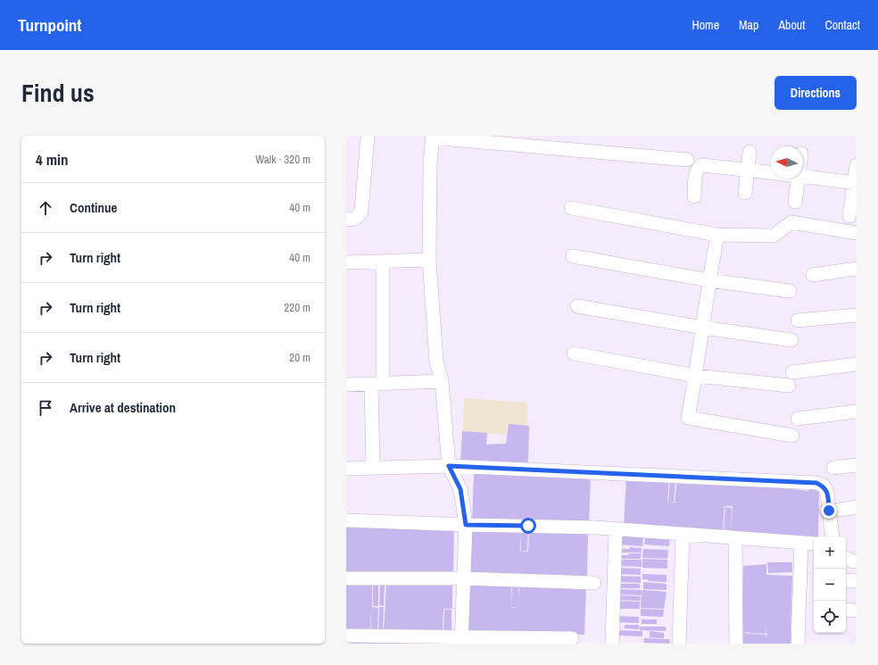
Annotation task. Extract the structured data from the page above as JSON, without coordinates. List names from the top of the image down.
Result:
{
  "north": "left",
  "page": {
    "header": "Turnpoint",
    "nav": [
      "Home",
      "Map",
      "About",
      "Contact"
    ],
    "title": "Find us",
    "buttons": "Directions",
    "heading": ["4 min", "Walk · 320 m"],
    "list": [
      ["Continue", "40 m"],
      ["Turn right", "40 m"],
      ["Turn right", "220 m"],
      ["Turn right", "20 m"],
      "Arrive at destination"
    ],
    "map_buttons": ["+", "−"]
  }
}
